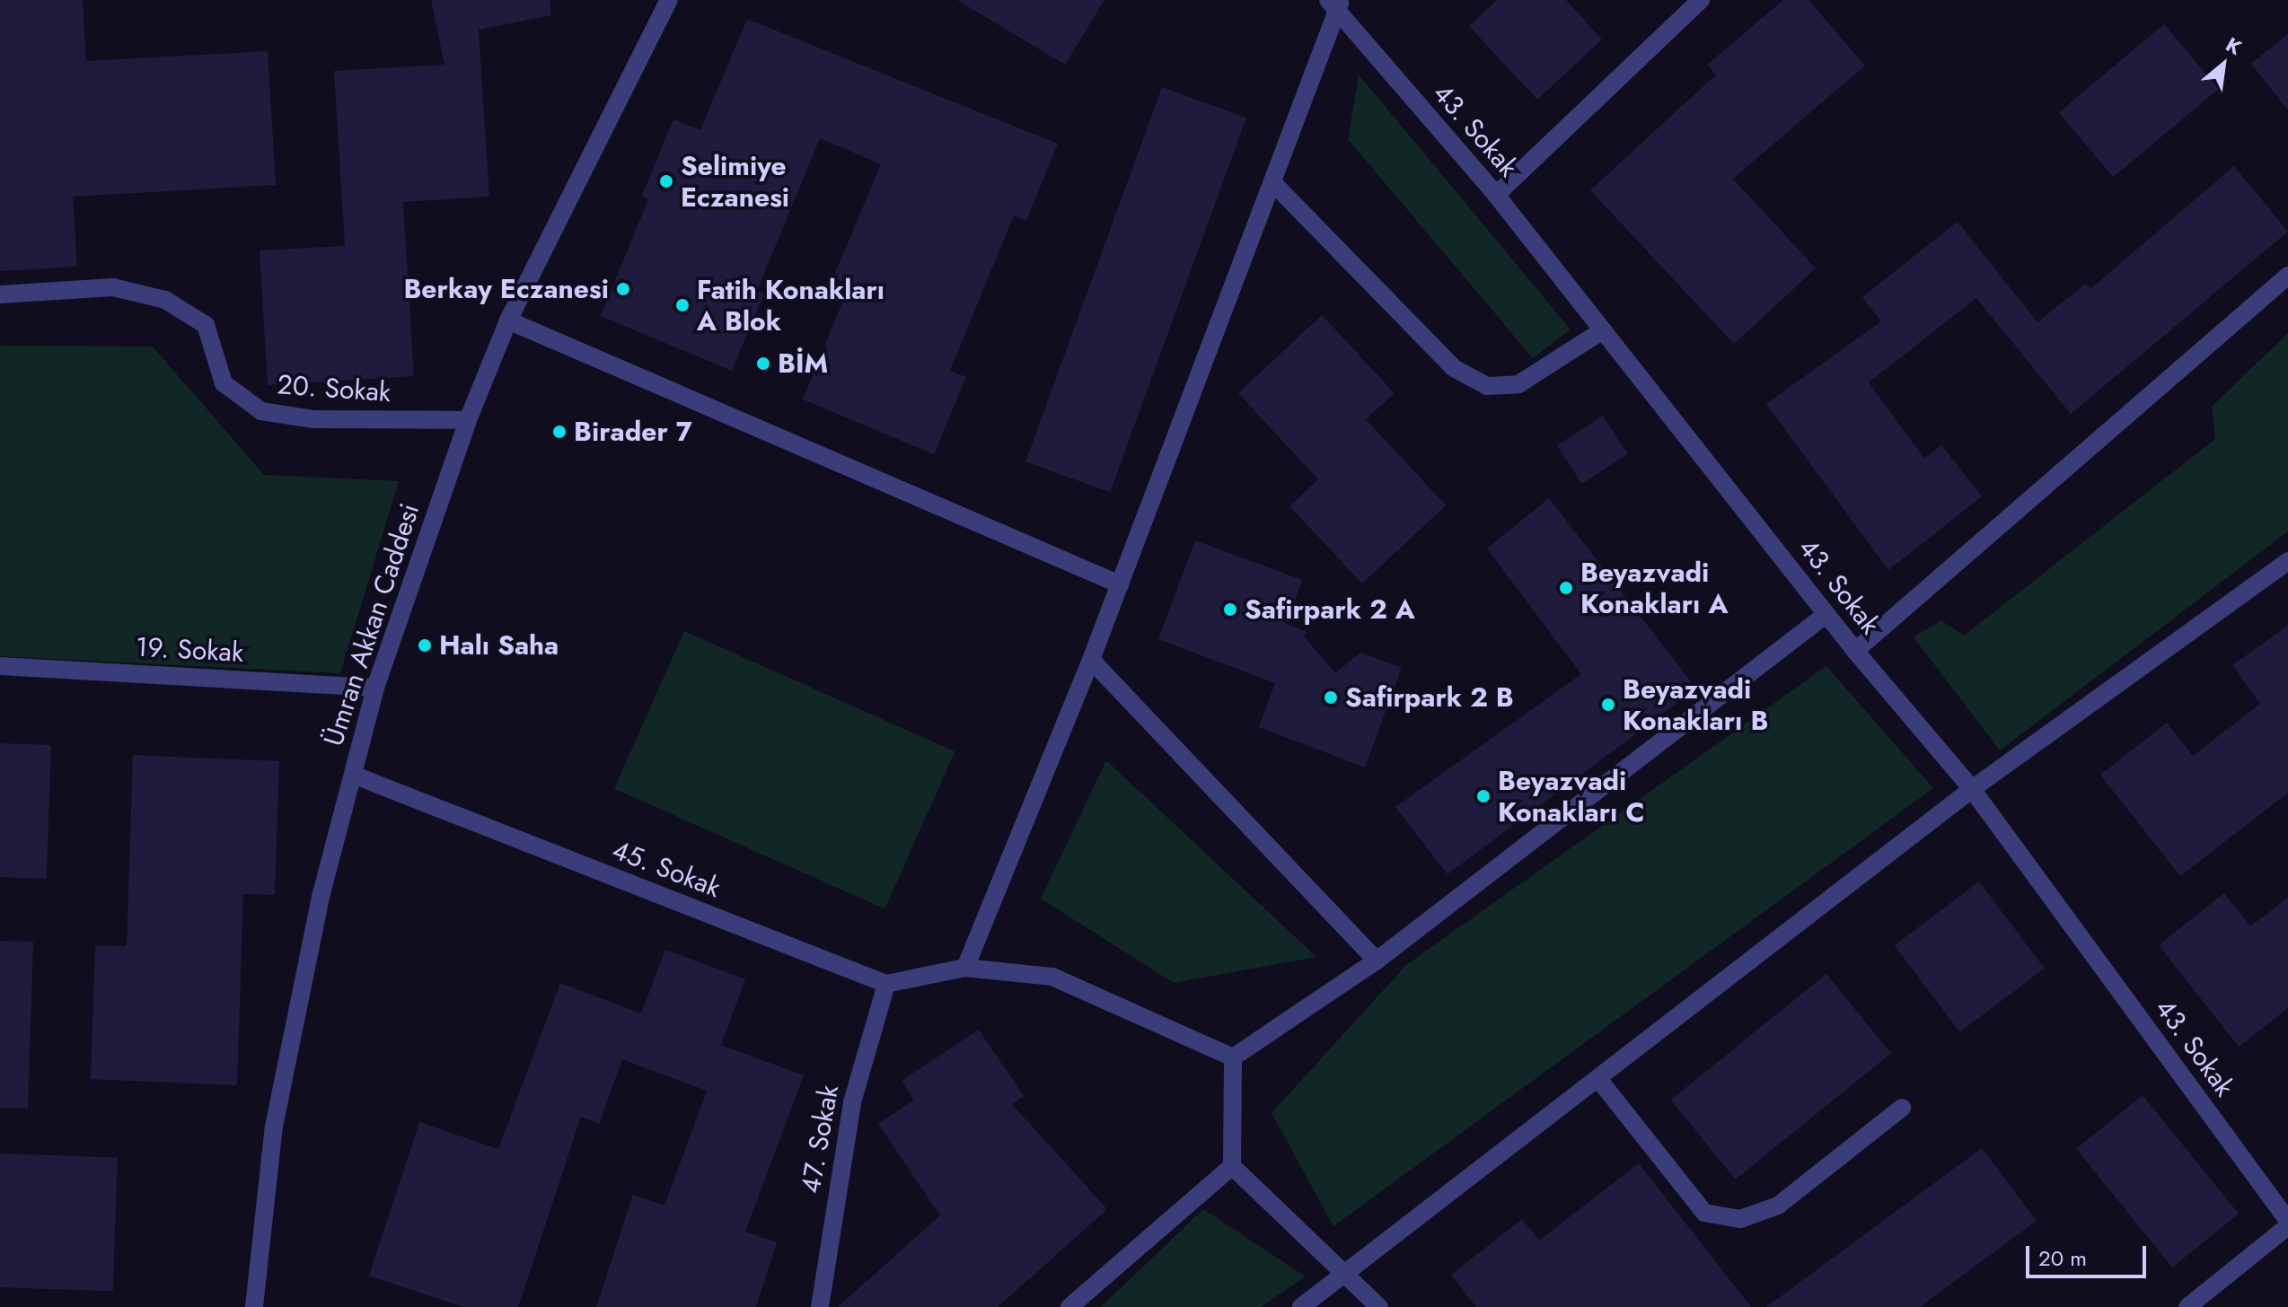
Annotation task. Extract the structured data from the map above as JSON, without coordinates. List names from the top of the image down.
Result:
{
  "streets": {
    "street": [
      "43. Sokak",
      "20. Sokak",
      "Ümran Akkan Caddesi",
      "19. Sokak",
      "45. Sokak",
      "47. Sokak"
    ]
  },
  "crossings": [
    ["20. Sokak", "Ümran Akkan Caddesi"],
    ["Ümran Akkan Caddesi", "19. Sokak"],
    ["Ümran Akkan Caddesi", "45. Sokak"],
    ["45. Sokak", "47. Sokak"]
  ],
  "places": [
    "Selimiye Eczanesi",
    "Berkay Eczanesi",
    "Fatih Konakları A Blok",
    "BİM",
    "Birader 7",
    "Beyazvadi Konakları A",
    "Safirpark 2 A",
    "Halı Saha",
    "Safirpark 2 B",
    "Beyazvadi Konakları B",
    "Beyazvadi Konakları C"
  ],
  "scale_bar": "20 m",
  "north": "top right"
}
